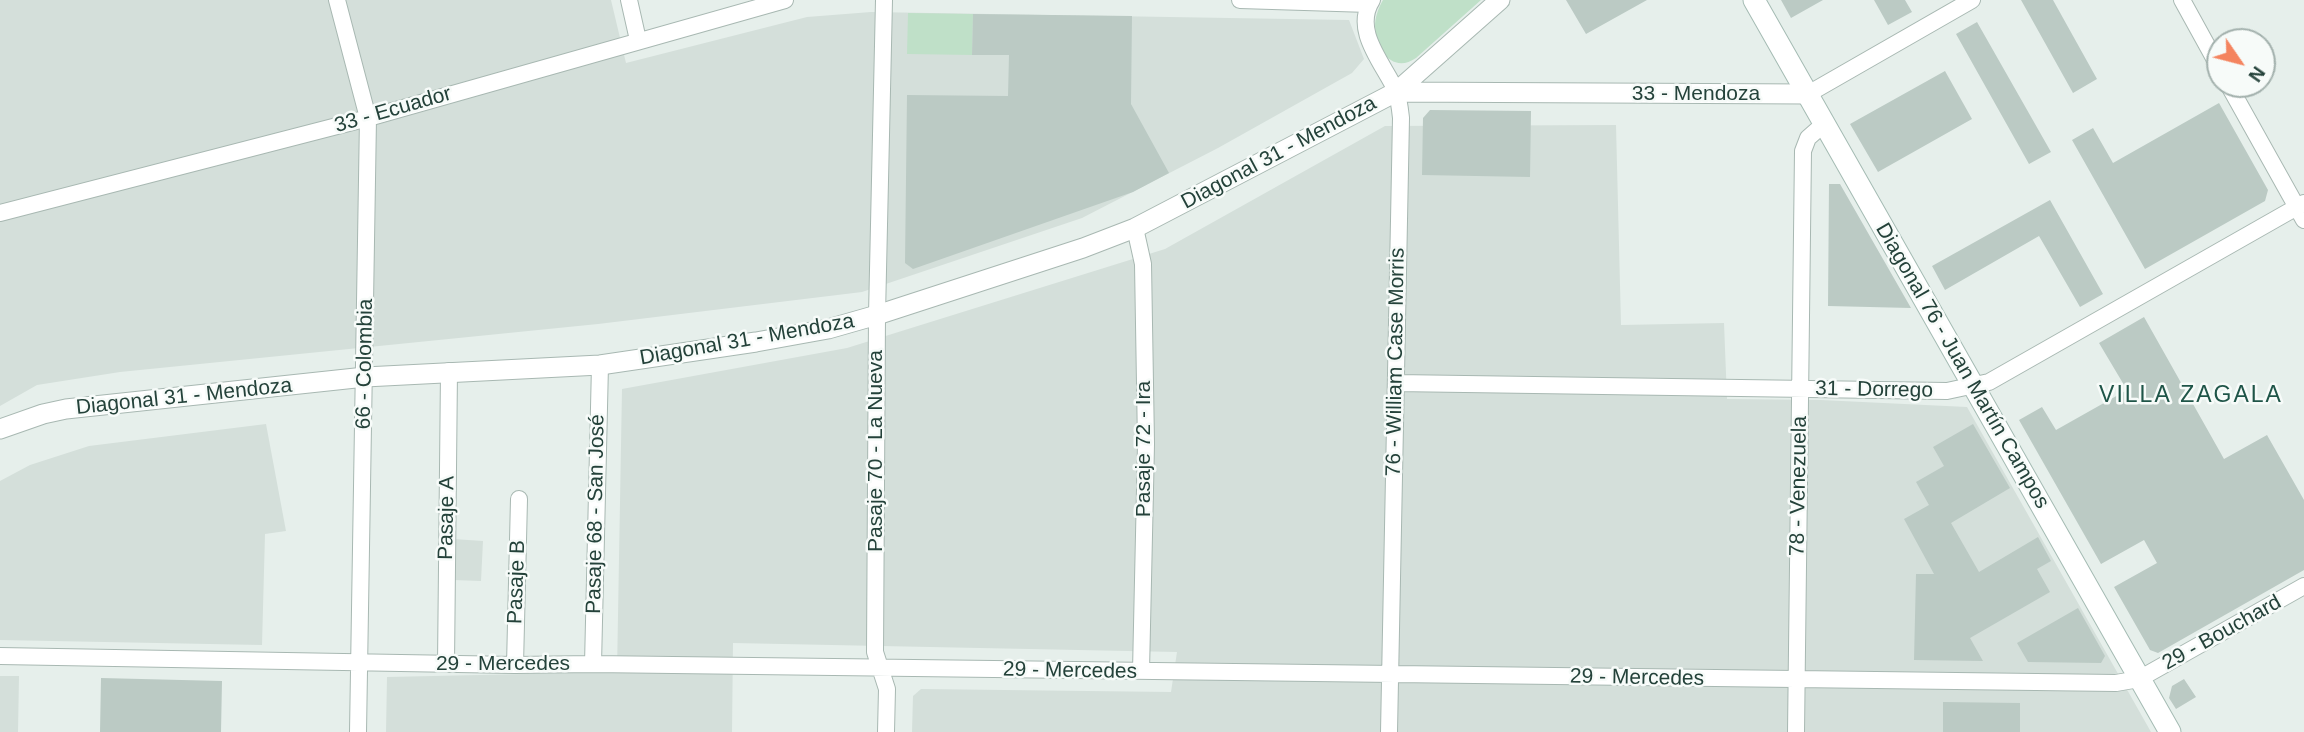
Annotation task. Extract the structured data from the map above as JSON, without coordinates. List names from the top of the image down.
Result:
{
  "streets": {
    "main road": ["Diagonal 76 - Juan Martín Campos"],
    "street": [
      "33 - Mendoza",
      "33 - Ecuador",
      "Diagonal 31 - Mendoza",
      "76 - William Case Morris",
      "66 - Colombia",
      "31 - Dorrego",
      "Pasaje 72 - Ira",
      "Pasaje 70 - La Nueva",
      "78 - Venezuela",
      "Pasaje 68 - San José",
      "Pasaje A",
      "Pasaje B",
      "29 - Bouchard",
      "29 - Mercedes"
    ]
  },
  "crossings": [
    ["33 - Mendoza", "Diagonal 31 - Mendoza"],
    ["33 - Mendoza", "76 - William Case Morris"],
    ["33 - Mendoza", "Diagonal 76 - Juan Martín Campos"],
    ["33 - Ecuador", "66 - Colombia"],
    ["Diagonal 31 - Mendoza", "76 - William Case Morris"],
    ["Diagonal 31 - Mendoza", "66 - Colombia"],
    ["Diagonal 31 - Mendoza", "Pasaje 72 - Ira"],
    ["Diagonal 31 - Mendoza", "Pasaje 70 - La Nueva"],
    ["Diagonal 31 - Mendoza", "Pasaje 68 - San José"],
    ["Diagonal 31 - Mendoza", "Pasaje A"],
    ["76 - William Case Morris", "31 - Dorrego"],
    ["76 - William Case Morris", "29 - Mercedes"],
    ["66 - Colombia", "29 - Mercedes"],
    ["Diagonal 76 - Juan Martín Campos", "31 - Dorrego"],
    ["Diagonal 76 - Juan Martín Campos", "78 - Venezuela"],
    ["Diagonal 76 - Juan Martín Campos", "29 - Bouchard"],
    ["Diagonal 76 - Juan Martín Campos", "29 - Mercedes"],
    ["31 - Dorrego", "78 - Venezuela"],
    ["Pasaje 72 - Ira", "29 - Mercedes"],
    ["Pasaje 70 - La Nueva", "29 - Mercedes"],
    ["78 - Venezuela", "29 - Mercedes"],
    ["Pasaje 68 - San José", "29 - Mercedes"],
    ["Pasaje A", "29 - Mercedes"],
    ["Pasaje B", "29 - Mercedes"],
    ["29 - Bouchard", "29 - Mercedes"]
  ],
  "districts": ["VILLA ZAGALA"],
  "north": "bottom right"
}
